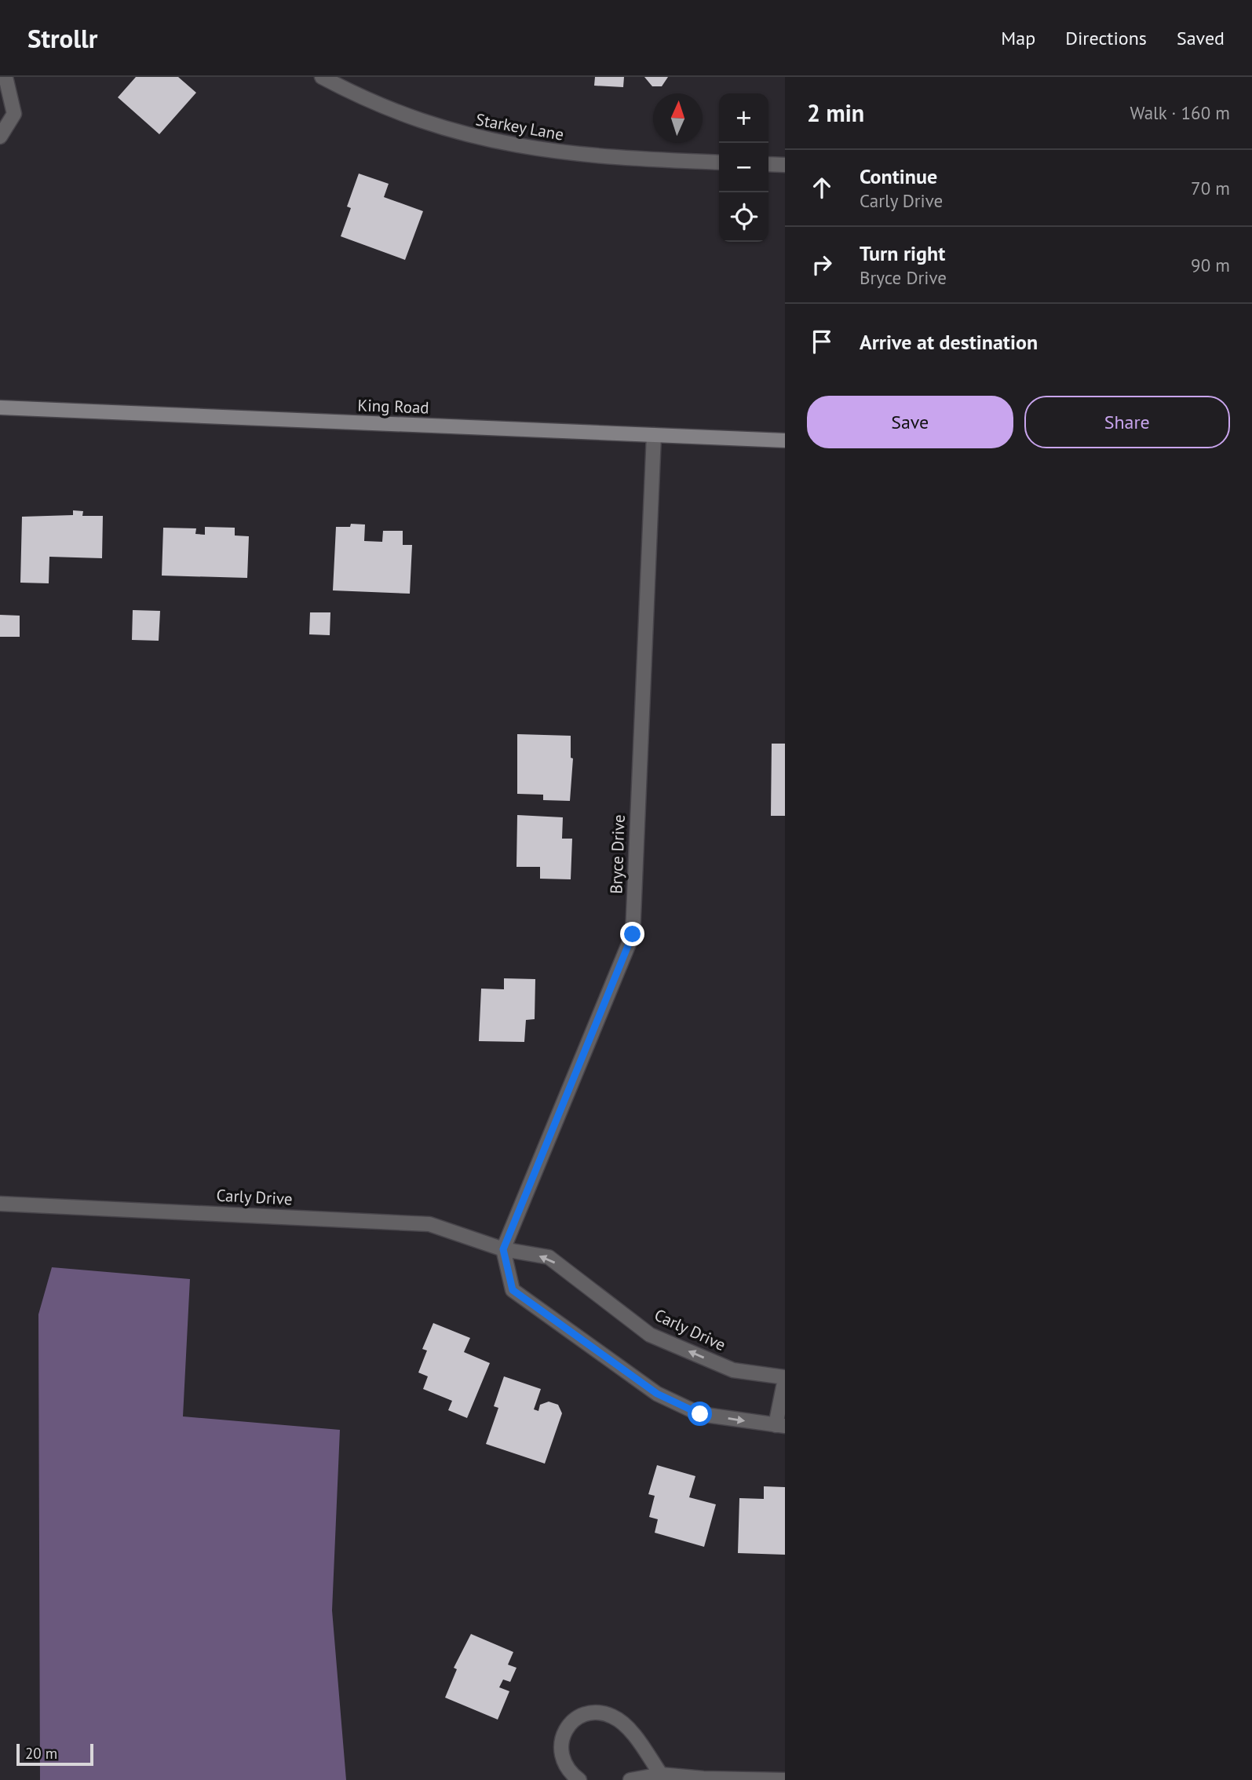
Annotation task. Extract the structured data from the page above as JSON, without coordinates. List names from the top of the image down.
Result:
{
  "streets": {
    "street": [
      "Starkey Lane",
      "King Road",
      "Bryce Drive",
      "Carly Drive"
    ]
  },
  "crossings": [
    ["King Road", "Bryce Drive"],
    ["Bryce Drive", "Carly Drive"]
  ],
  "scale_bar": "20 m",
  "north": "top",
  "page": {
    "header": "Strollr",
    "nav": ["Map", "Directions", "Saved"],
    "heading": ["2 min", "Walk · 160 m"],
    "map_buttons": ["+", "−"],
    "list": [
      ["Continue", "Carly Drive", "70 m"],
      ["Turn right", "Bryce Drive", "90 m"],
      "Arrive at destination"
    ],
    "buttons": ["Save", "Share"],
    "scale": "20 m"
  }
}
